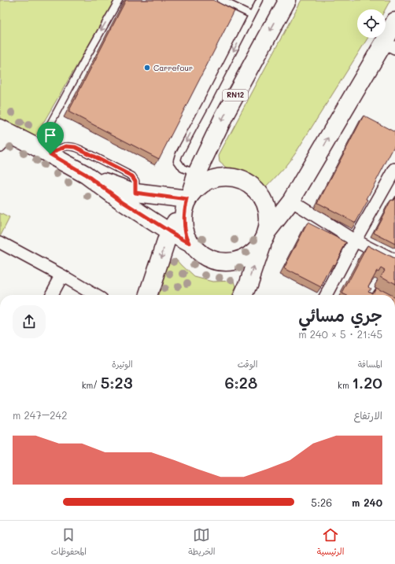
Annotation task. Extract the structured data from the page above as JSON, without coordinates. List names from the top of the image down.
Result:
{
  "streets": {
    "main road": ["RN12"]
  },
  "places": ["Carrefour"],
  "page": {
    "heading": ["جري مسائي", "21:45 · 5 × 240 m"],
    "stats": [
      ["المسافة", "1.20 km"],
      ["الوقت", "6:28"],
      ["الوتيرة", "5:23 /km"]
    ],
    "chart": ["الارتفاع", "242–247 m"],
    "list": [
      {
        "name": "240 m",
        "note": "5:26"
      }
    ],
    "tabs": ["الرئيسية", "الخريطة", "المحفوظات"]
  }
}
